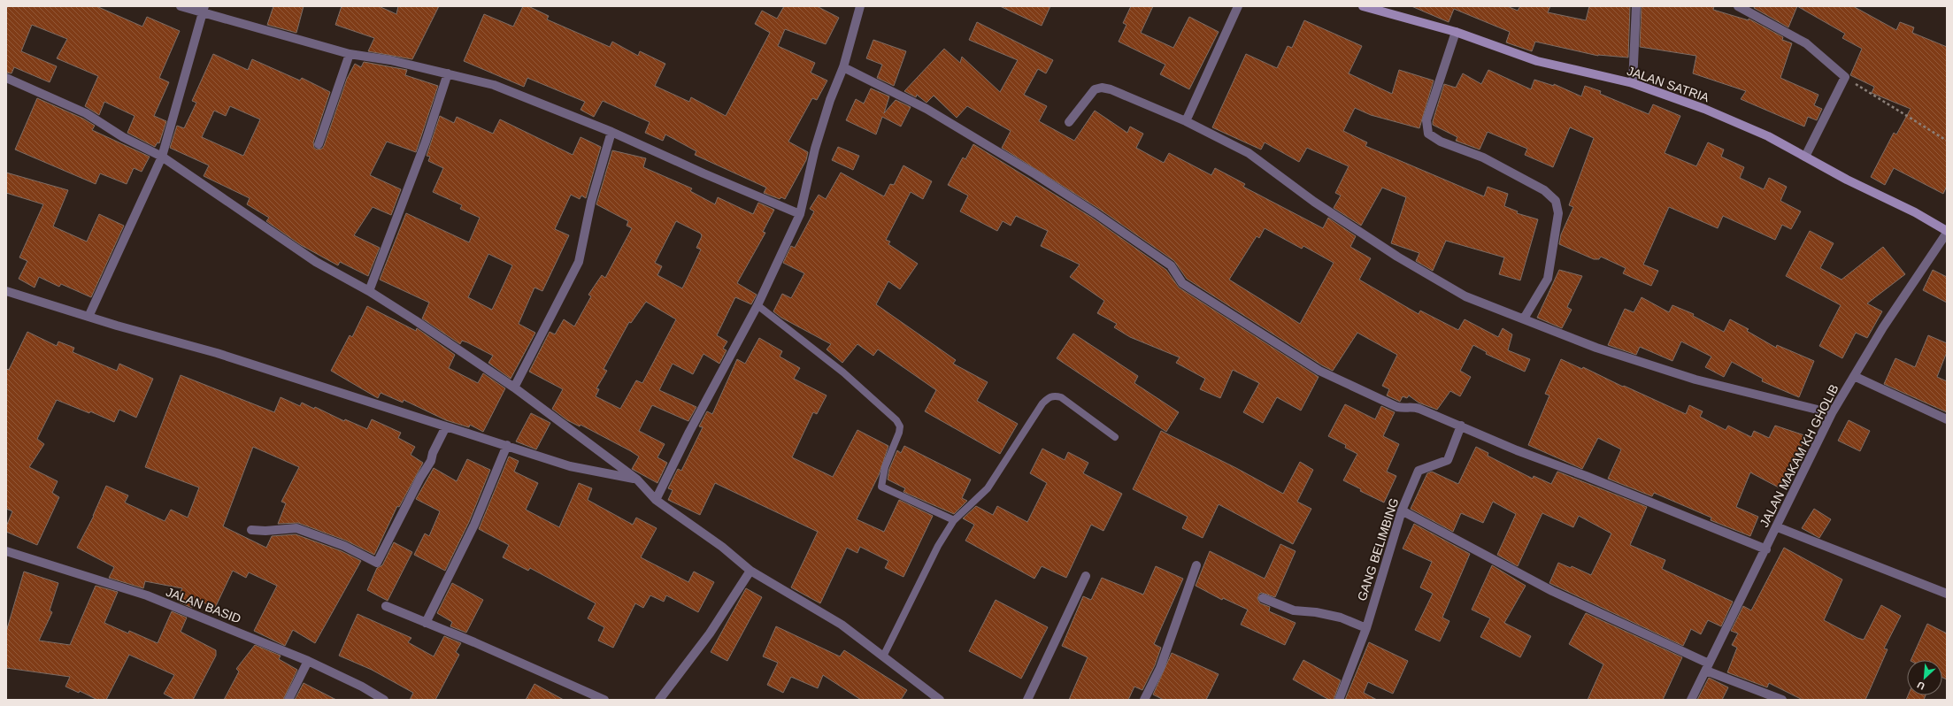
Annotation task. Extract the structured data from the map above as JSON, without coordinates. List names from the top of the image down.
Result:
{
  "streets": {
    "street": [
      "JALAN SATRIA",
      "JALAN MAKAM KH GHOLIB",
      "GANG BELIMBING",
      "JALAN BASID"
    ]
  },
  "crossings": [
    ["JALAN SATRIA", "JALAN MAKAM KH GHOLIB"]
  ],
  "north": "bottom left"
}
